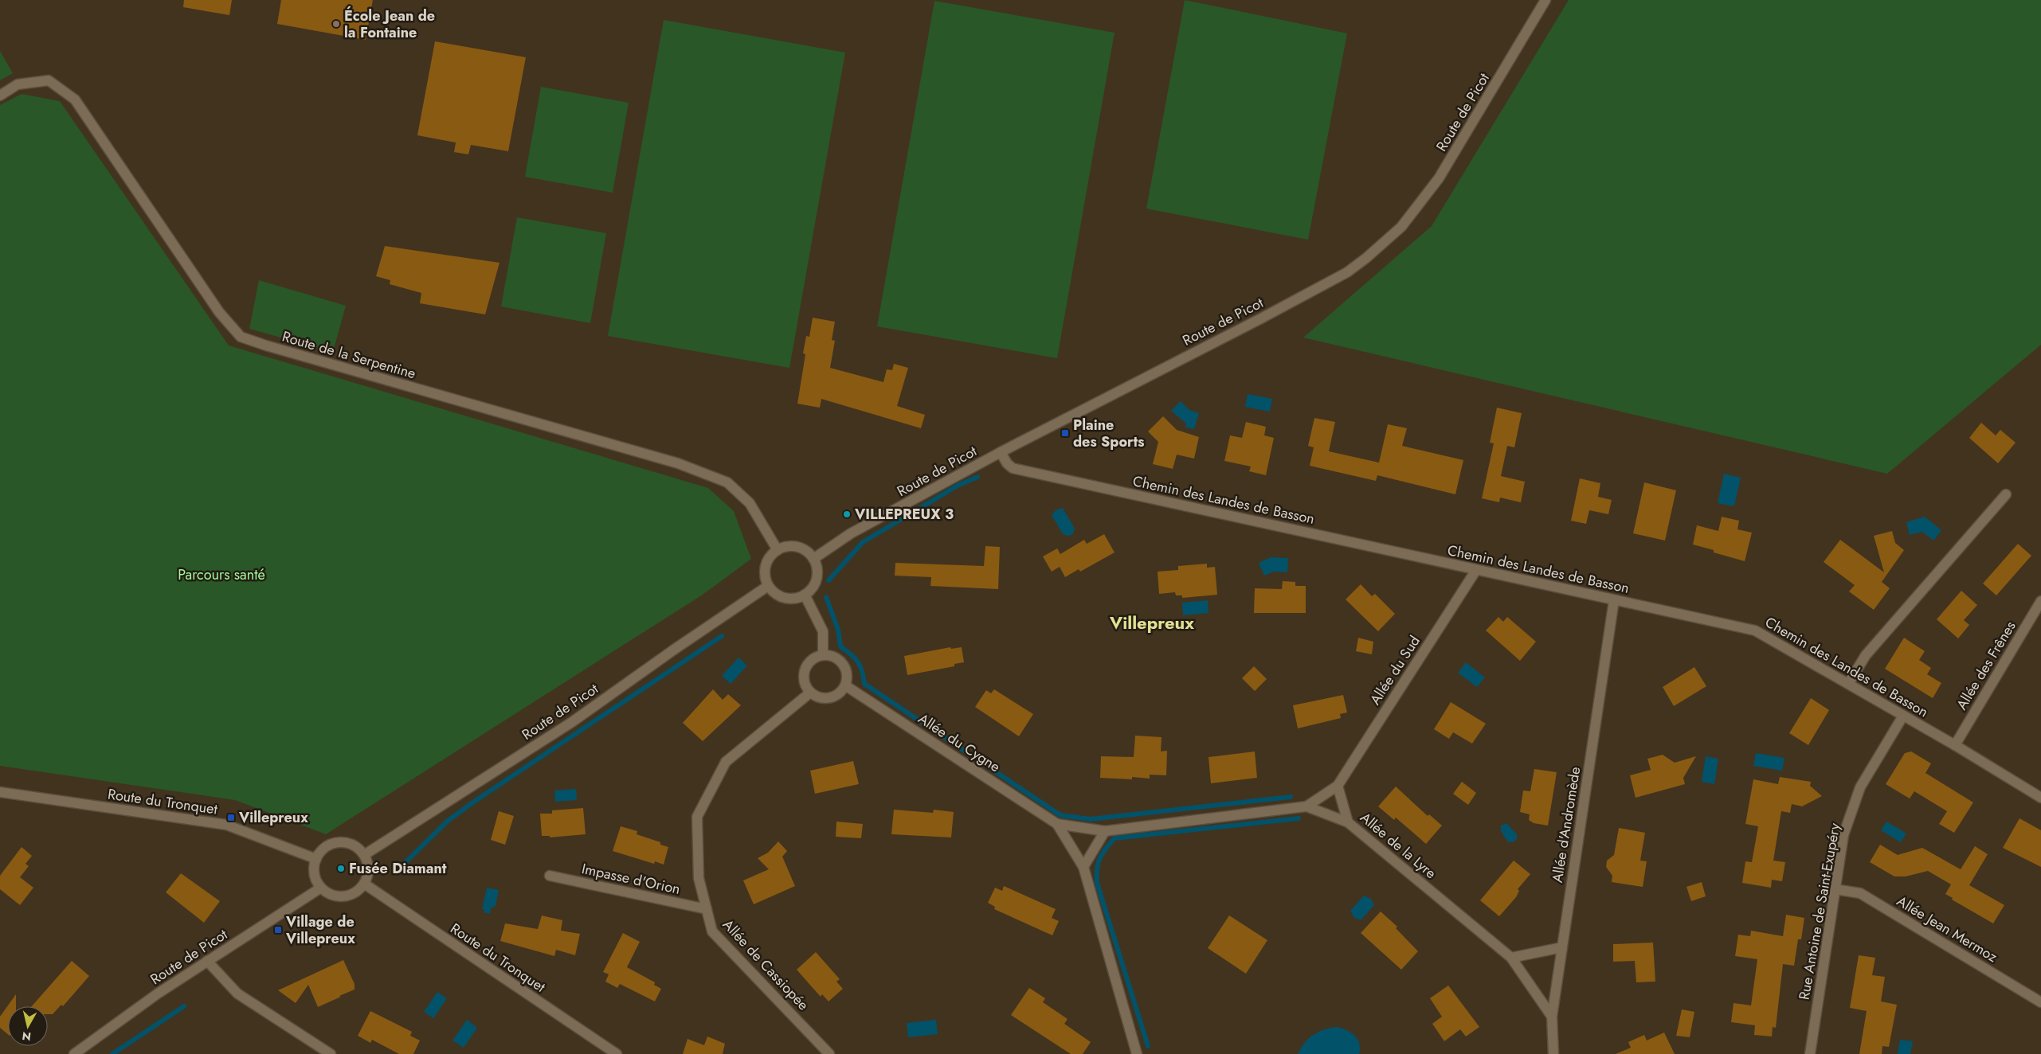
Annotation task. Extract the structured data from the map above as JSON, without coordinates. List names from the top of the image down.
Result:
{
  "streets": {
    "street": [
      "Route de Picot",
      "Route de la Serpentine",
      "Chemin des Landes de Basson",
      "Allée des Frênes",
      "Allée du Sud",
      "Allée du Cygne",
      "Route du Tronquet",
      "Allée d'Andromède",
      "Allée de la Lyre",
      "Impasse d'Orion",
      "Rue Antoine de Saint-Exupéry",
      "Allée Jean Mermoz",
      "Allée de Cassiopée"
    ]
  },
  "crossings": [
    ["Route de Picot", "Route de la Serpentine"],
    ["Route de Picot", "Chemin des Landes de Basson"],
    ["Route de Picot", "Route du Tronquet"],
    ["Chemin des Landes de Basson", "Allée des Frênes"],
    ["Chemin des Landes de Basson", "Allée du Sud"],
    ["Chemin des Landes de Basson", "Allée d'Andromède"],
    ["Chemin des Landes de Basson", "Rue Antoine de Saint-Exupéry"],
    ["Allée du Sud", "Allée de la Lyre"],
    ["Allée du Cygne", "Allée de la Lyre"],
    ["Allée du Cygne", "Allée de Cassiopée"],
    ["Allée d'Andromède", "Allée de la Lyre"],
    ["Impasse d'Orion", "Allée de Cassiopée"],
    ["Rue Antoine de Saint-Exupéry", "Allée Jean Mermoz"]
  ],
  "districts": ["Villepreux"],
  "parks": ["Parcours santé"],
  "places": {
    "other": ["École Jean de la Fontaine", "VILLEPREUX 3", "Fusée Diamant"],
    "transit": ["Plaine des Sports", "Villepreux", "Village de Villepreux"]
  },
  "north": "bottom"
}
